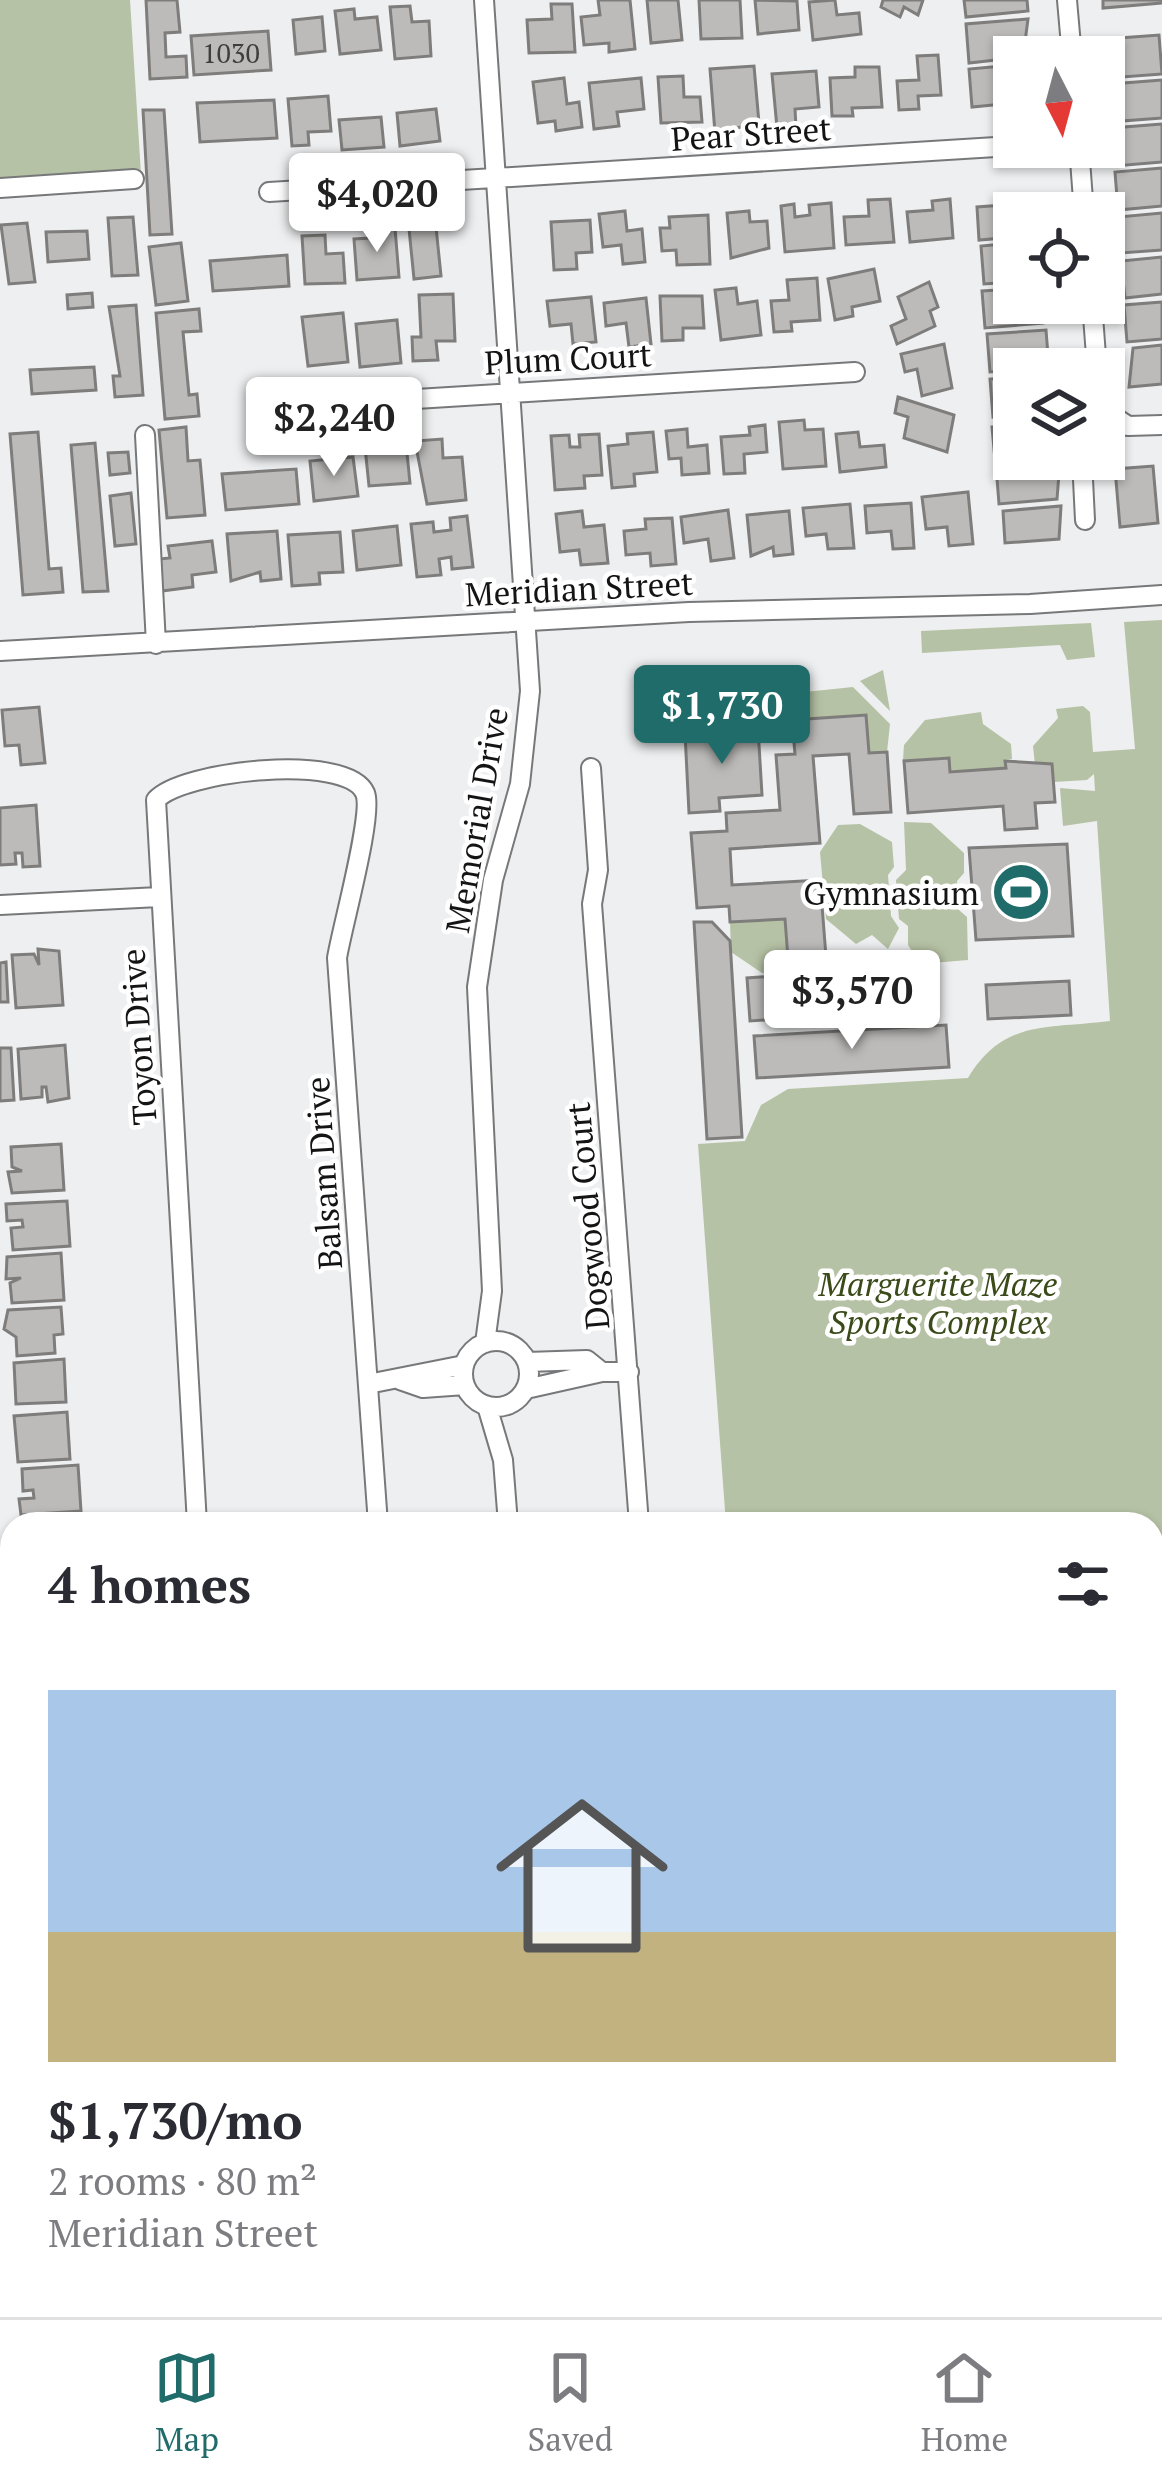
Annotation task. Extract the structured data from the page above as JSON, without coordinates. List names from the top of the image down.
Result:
{
  "streets": {
    "street": [
      "Pear Street",
      "Plum Court",
      "Meridian Street",
      "Memorial Drive",
      "Toyon Drive",
      "Balsam Drive",
      "Dogwood Court"
    ]
  },
  "crossings": [
    ["Pear Street", "Memorial Drive"],
    ["Plum Court", "Memorial Drive"],
    ["Meridian Street", "Memorial Drive"],
    ["Toyon Drive", "Balsam Drive"]
  ],
  "parks": ["Marguerite Maze Sports Complex"],
  "places": {
    "sports": ["Gymnasium"]
  },
  "house_numbers": ["1030"],
  "north": "bottom",
  "page": {
    "price": [
      "$4,020",
      "$2,240",
      "$1,730",
      "$3,570"
    ],
    "heading": "4 homes",
    "list": [
      {
        "name": "$1,730/mo",
        "note": "2 rooms · 80 m² · Meridian Street"
      }
    ],
    "tabs": ["Map", "Saved", "Home"]
  }
}
